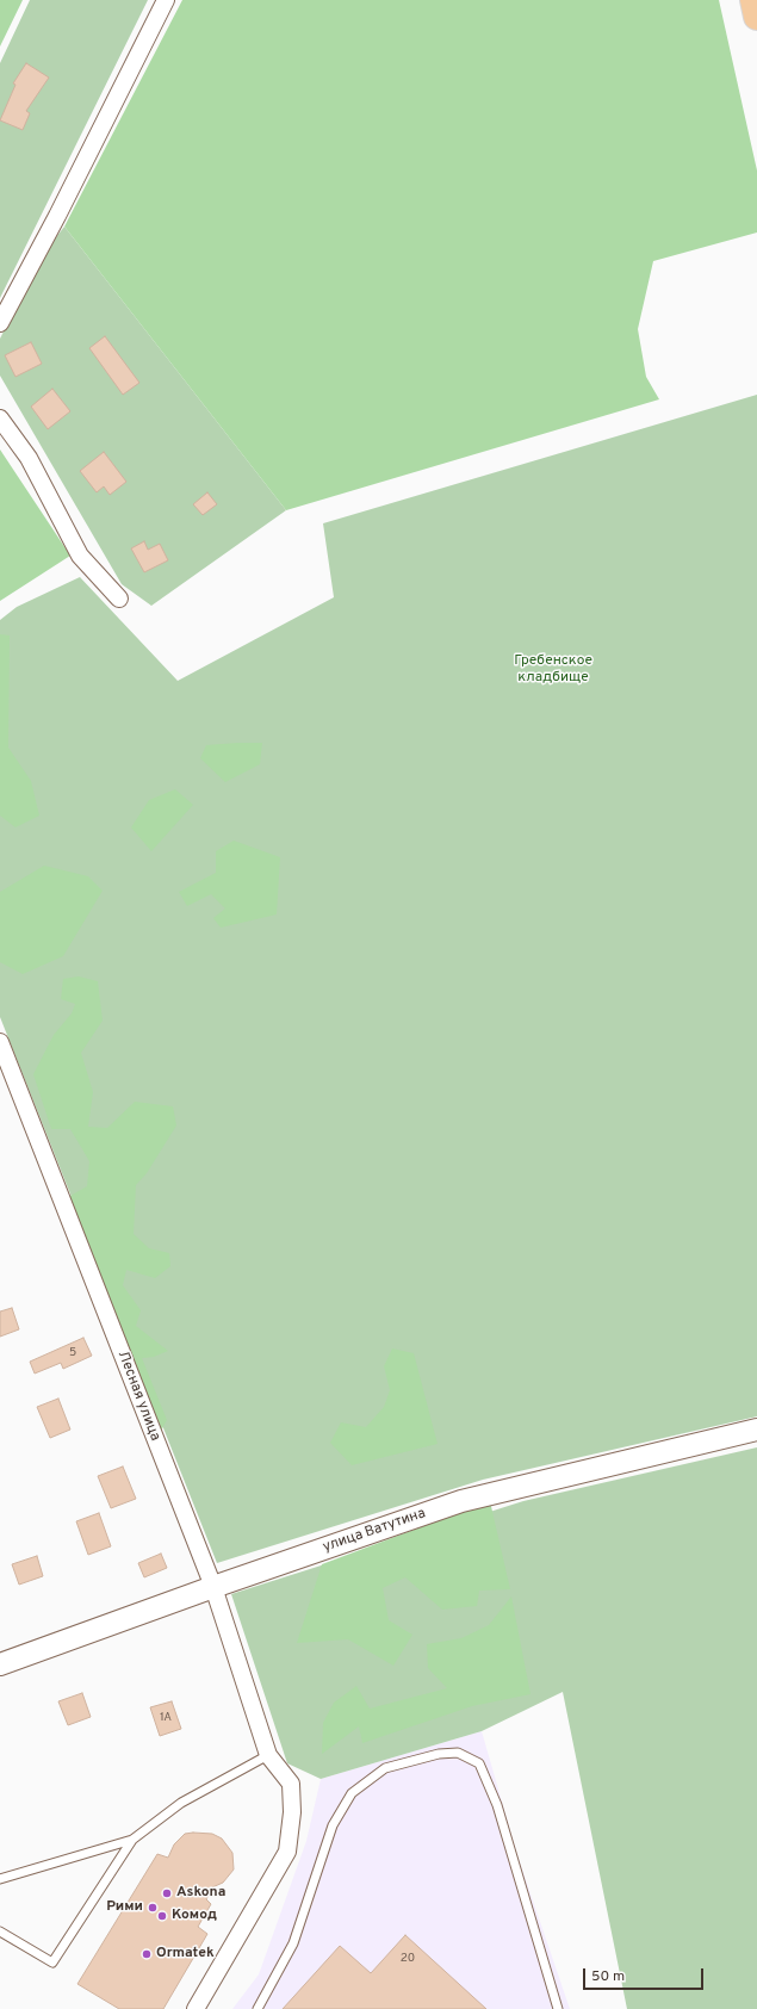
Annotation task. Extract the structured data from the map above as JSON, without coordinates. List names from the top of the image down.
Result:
{
  "streets": {
    "street": ["Лесная улица", "улица Ватутина"]
  },
  "crossings": [
    ["Лесная улица", "улица Ватутина"]
  ],
  "parks": ["Гребенское кладбище"],
  "places": [
    "Askona",
    "Рими",
    "Комод",
    "Ormatek"
  ],
  "house_numbers": ["5", "1А", "20"],
  "scale_bar": "50 m"
}
